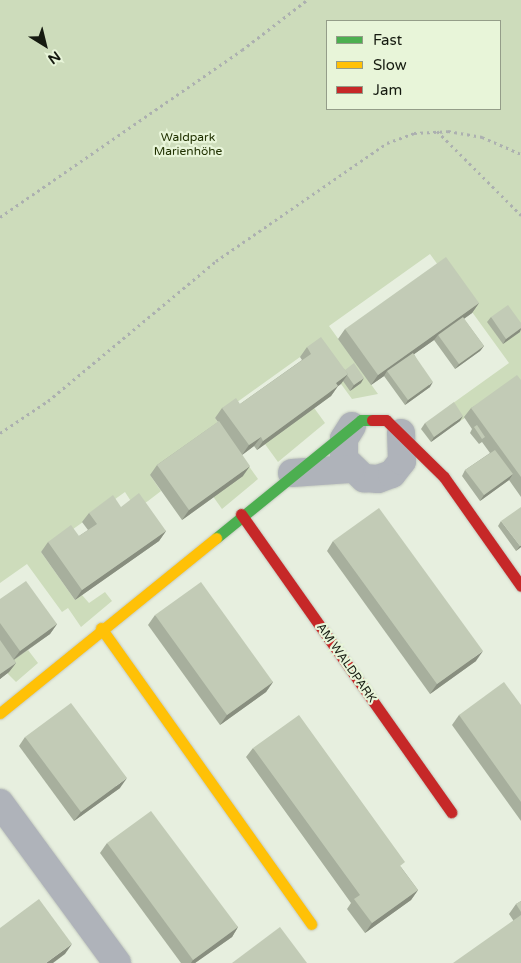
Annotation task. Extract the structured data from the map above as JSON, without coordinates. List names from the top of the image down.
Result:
{
  "streets": {
    "street": ["AM WALDPARK"]
  },
  "parks": ["Waldpark Marienhöhe"],
  "legend": ["Fast", "Slow", "Jam"],
  "north": "bottom right"
}
